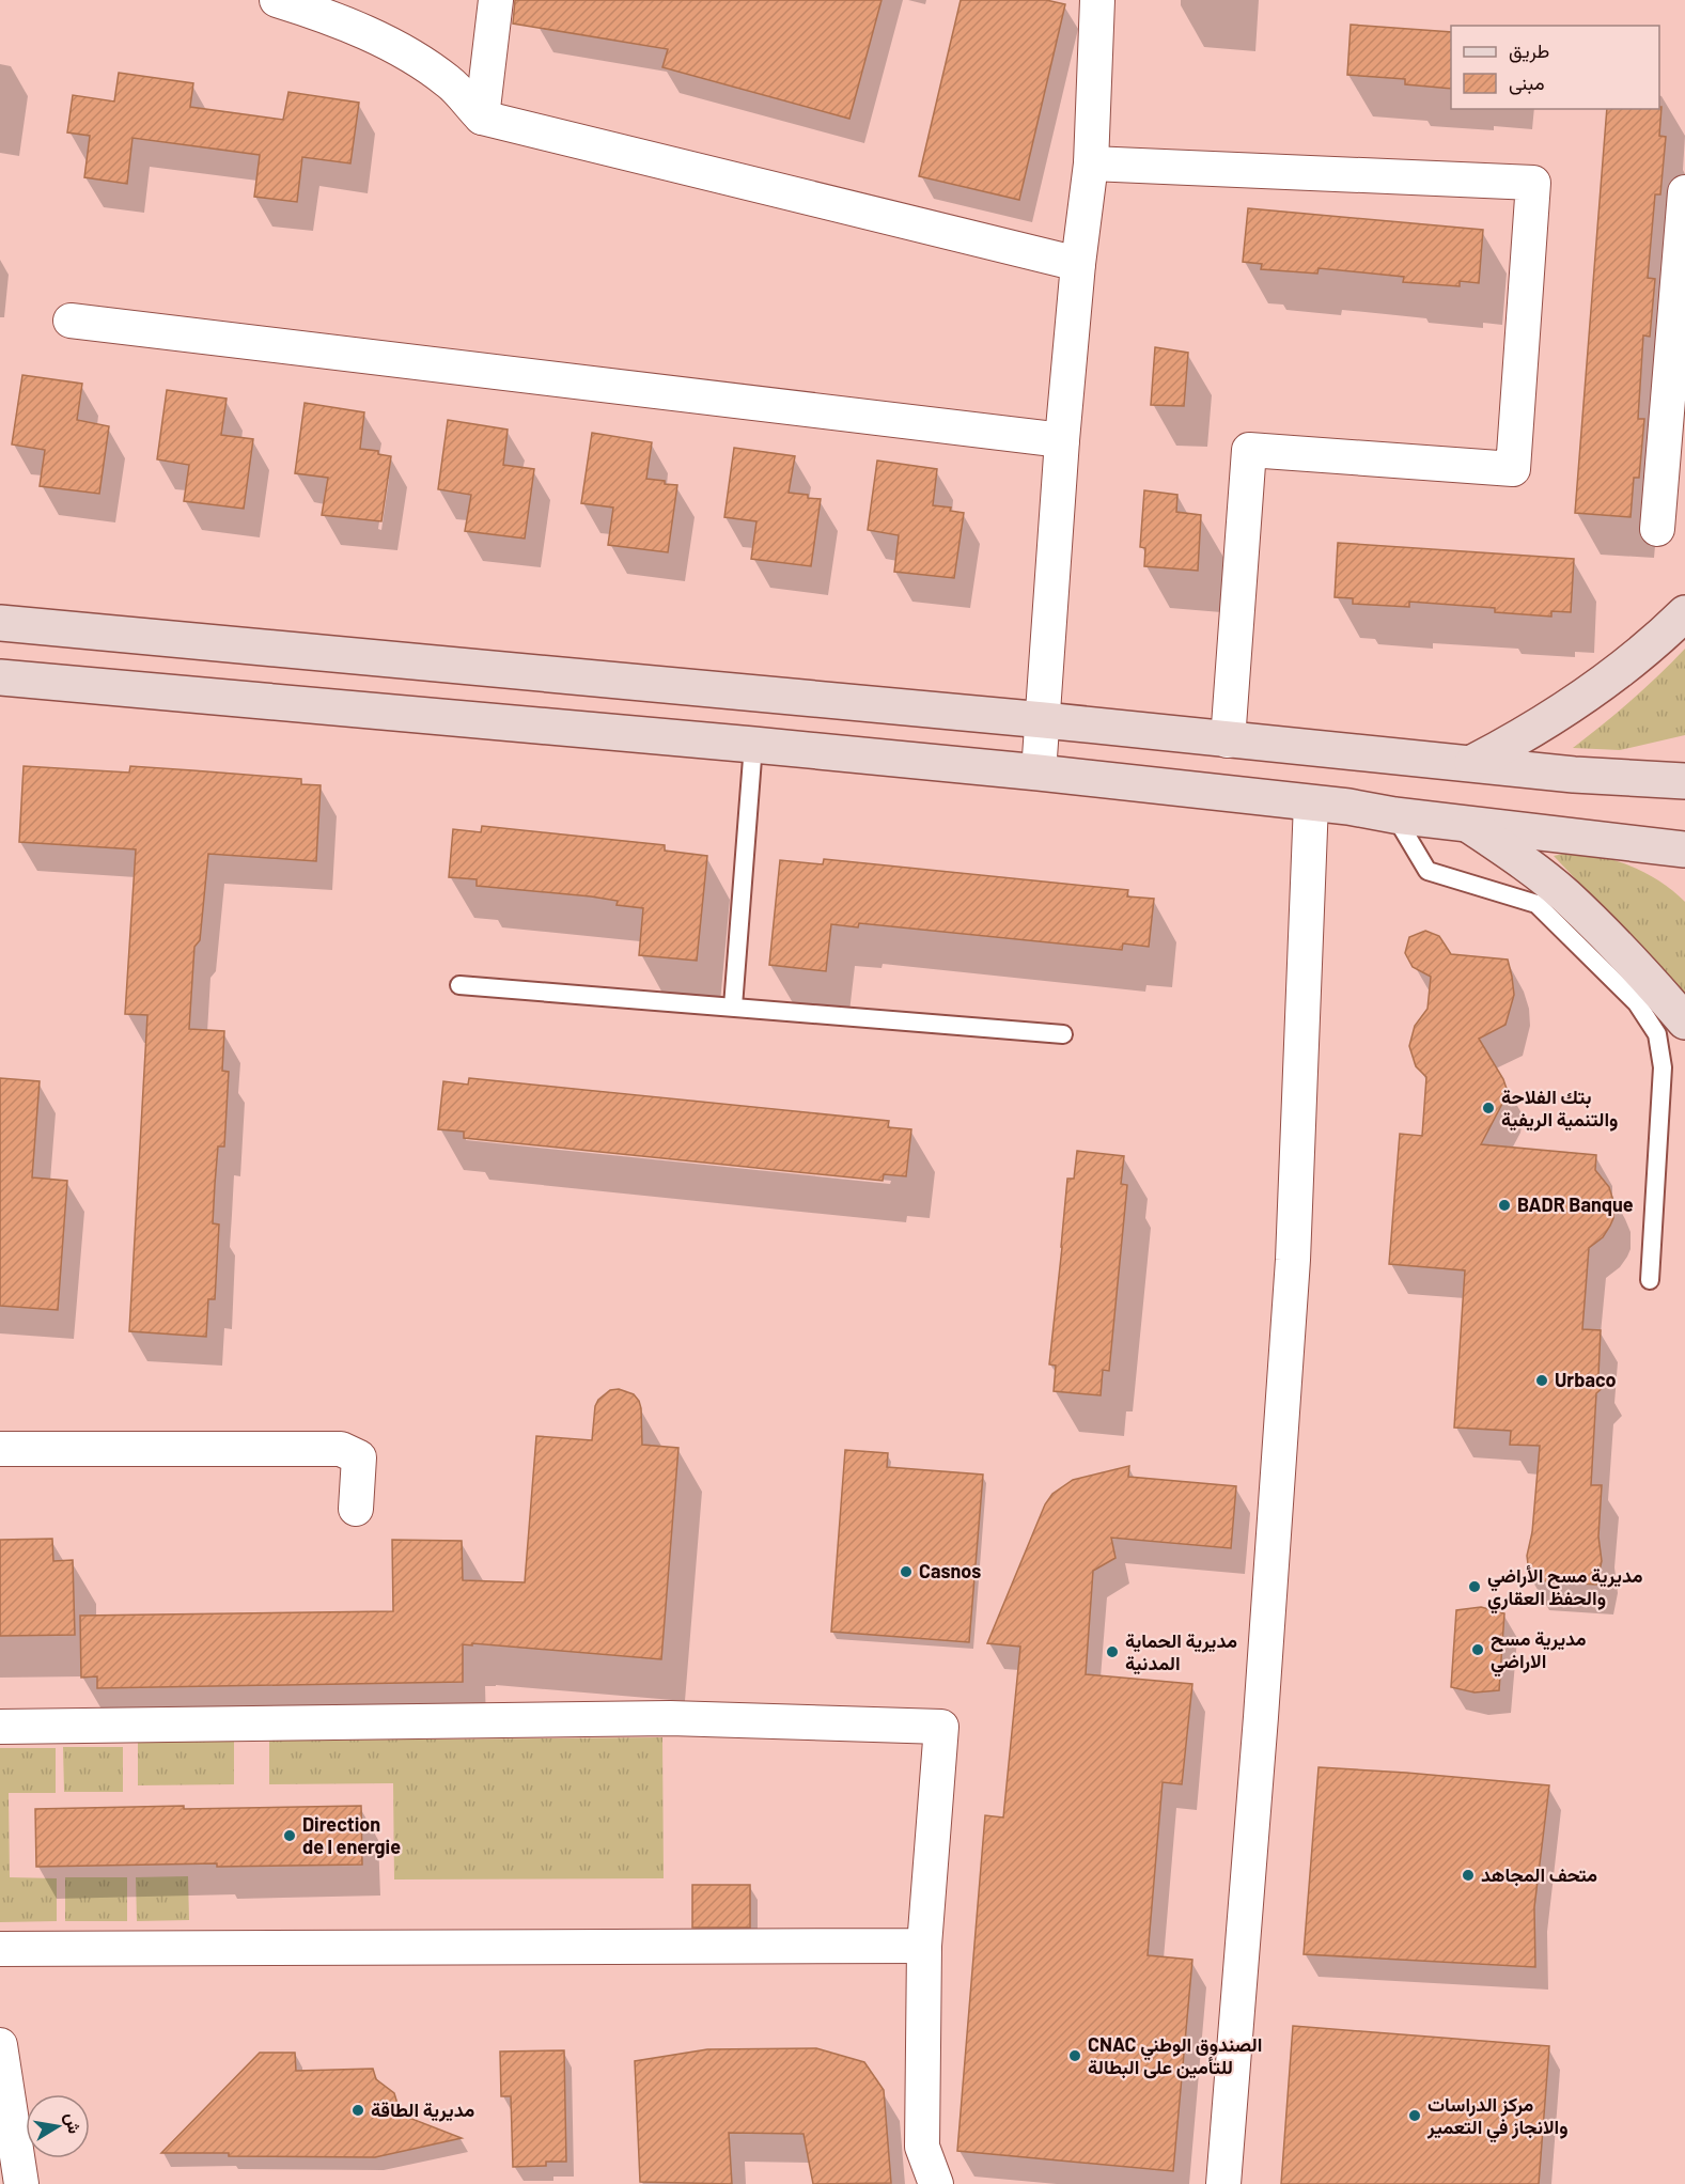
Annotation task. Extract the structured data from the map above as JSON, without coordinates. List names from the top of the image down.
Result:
{
  "places": [
    "بتك الفلاحة والتنمية الريفية",
    "BADR Banque",
    "Urbaco",
    "Casnos",
    "مديرية مسح الأراضي والحفظ العقاري",
    "مديرية مسح الاراضي",
    "مديرية الحماية المدنية",
    "Direction de l energie",
    "متحف المجاهد",
    "CNAC الصندوق الوطني للتأمين على البطالة",
    "مديرية الطاقة",
    "مركز الدراسات والانجاز في التعمير"
  ],
  "legend": ["طريق", "مبنى"],
  "north": "right"
}
